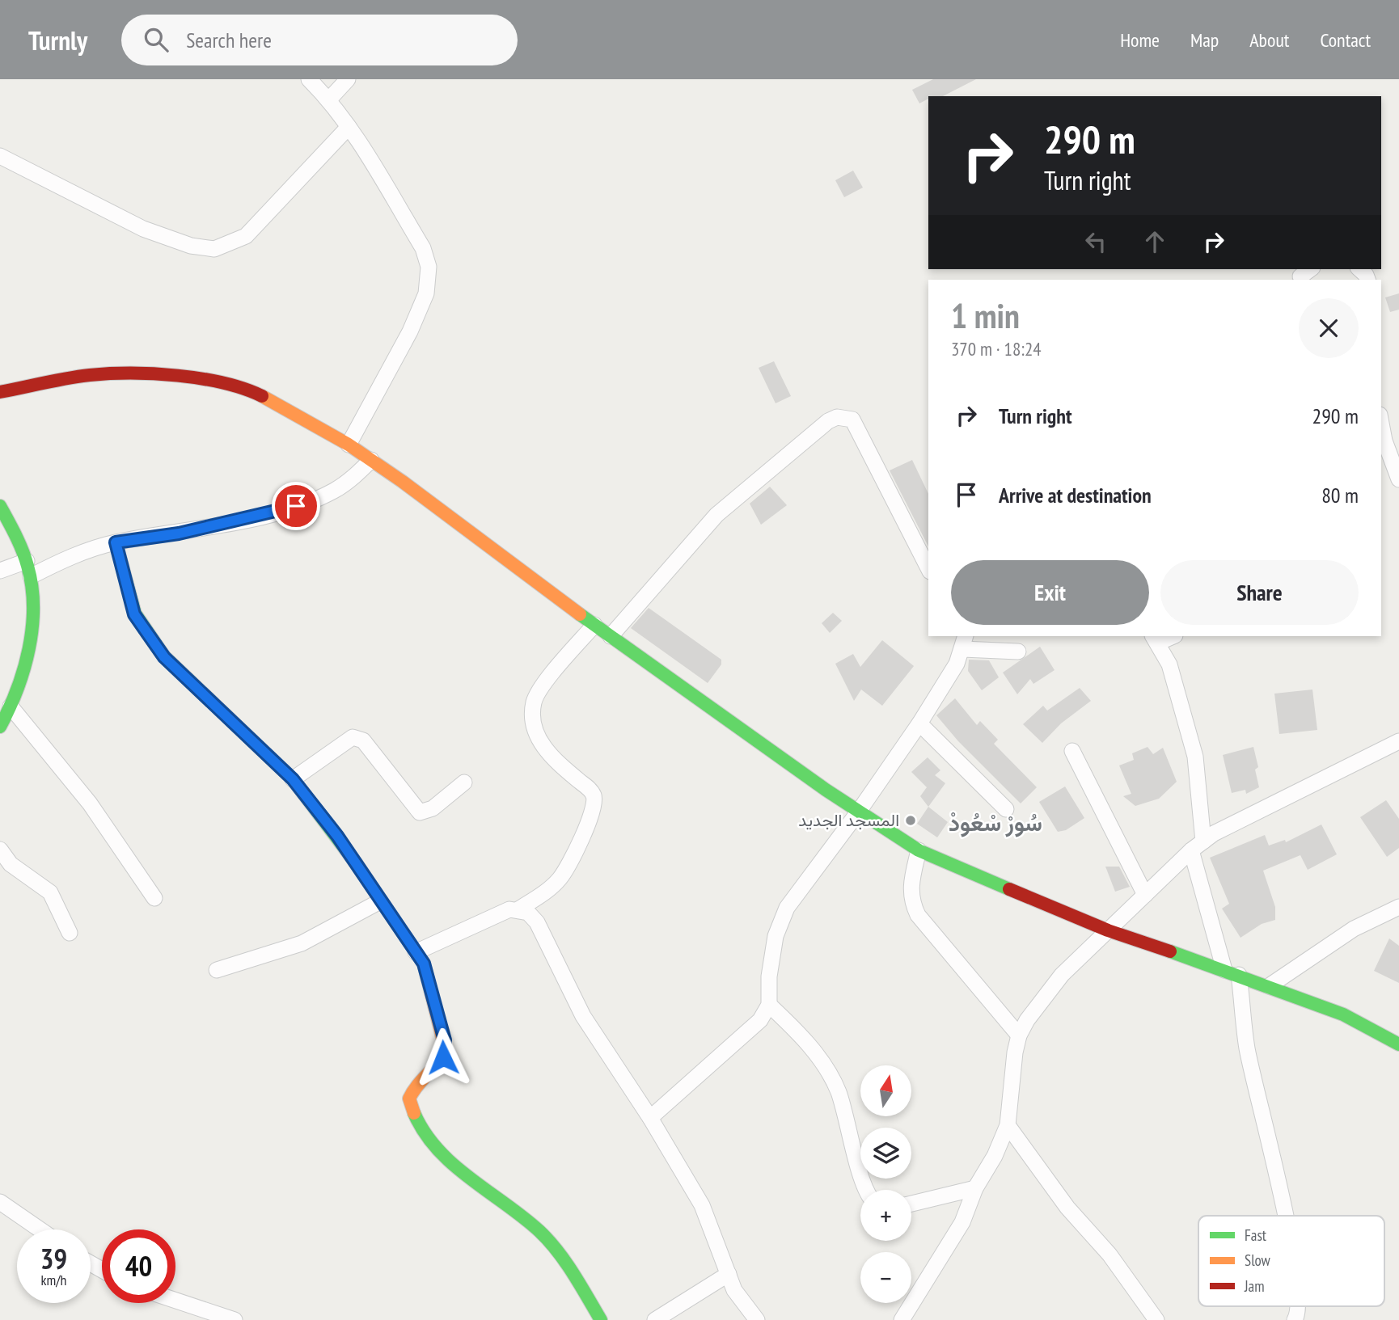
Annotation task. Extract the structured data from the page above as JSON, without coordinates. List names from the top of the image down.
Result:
{
  "districts": ["سُورْ سْعُودْ"],
  "places": ["المسجد الجديد"],
  "legend": ["Fast", "Slow", "Jam"],
  "north": "top",
  "page": {
    "header": "Turnly",
    "search": "Search here",
    "nav": [
      "Home",
      "Map",
      "About",
      "Contact"
    ],
    "turn": ["290 m", "Turn right"],
    "heading": ["1 min", "370 m · 18:24"],
    "list": [
      {
        "name": "Turn right",
        "value": "290 m"
      },
      {
        "name": "Arrive at destination",
        "value": "80 m"
      }
    ],
    "buttons": ["Exit", "Share"],
    "map_buttons": ["+", "−"],
    "speed": "39 km/h",
    "limit": "40"
  }
}
